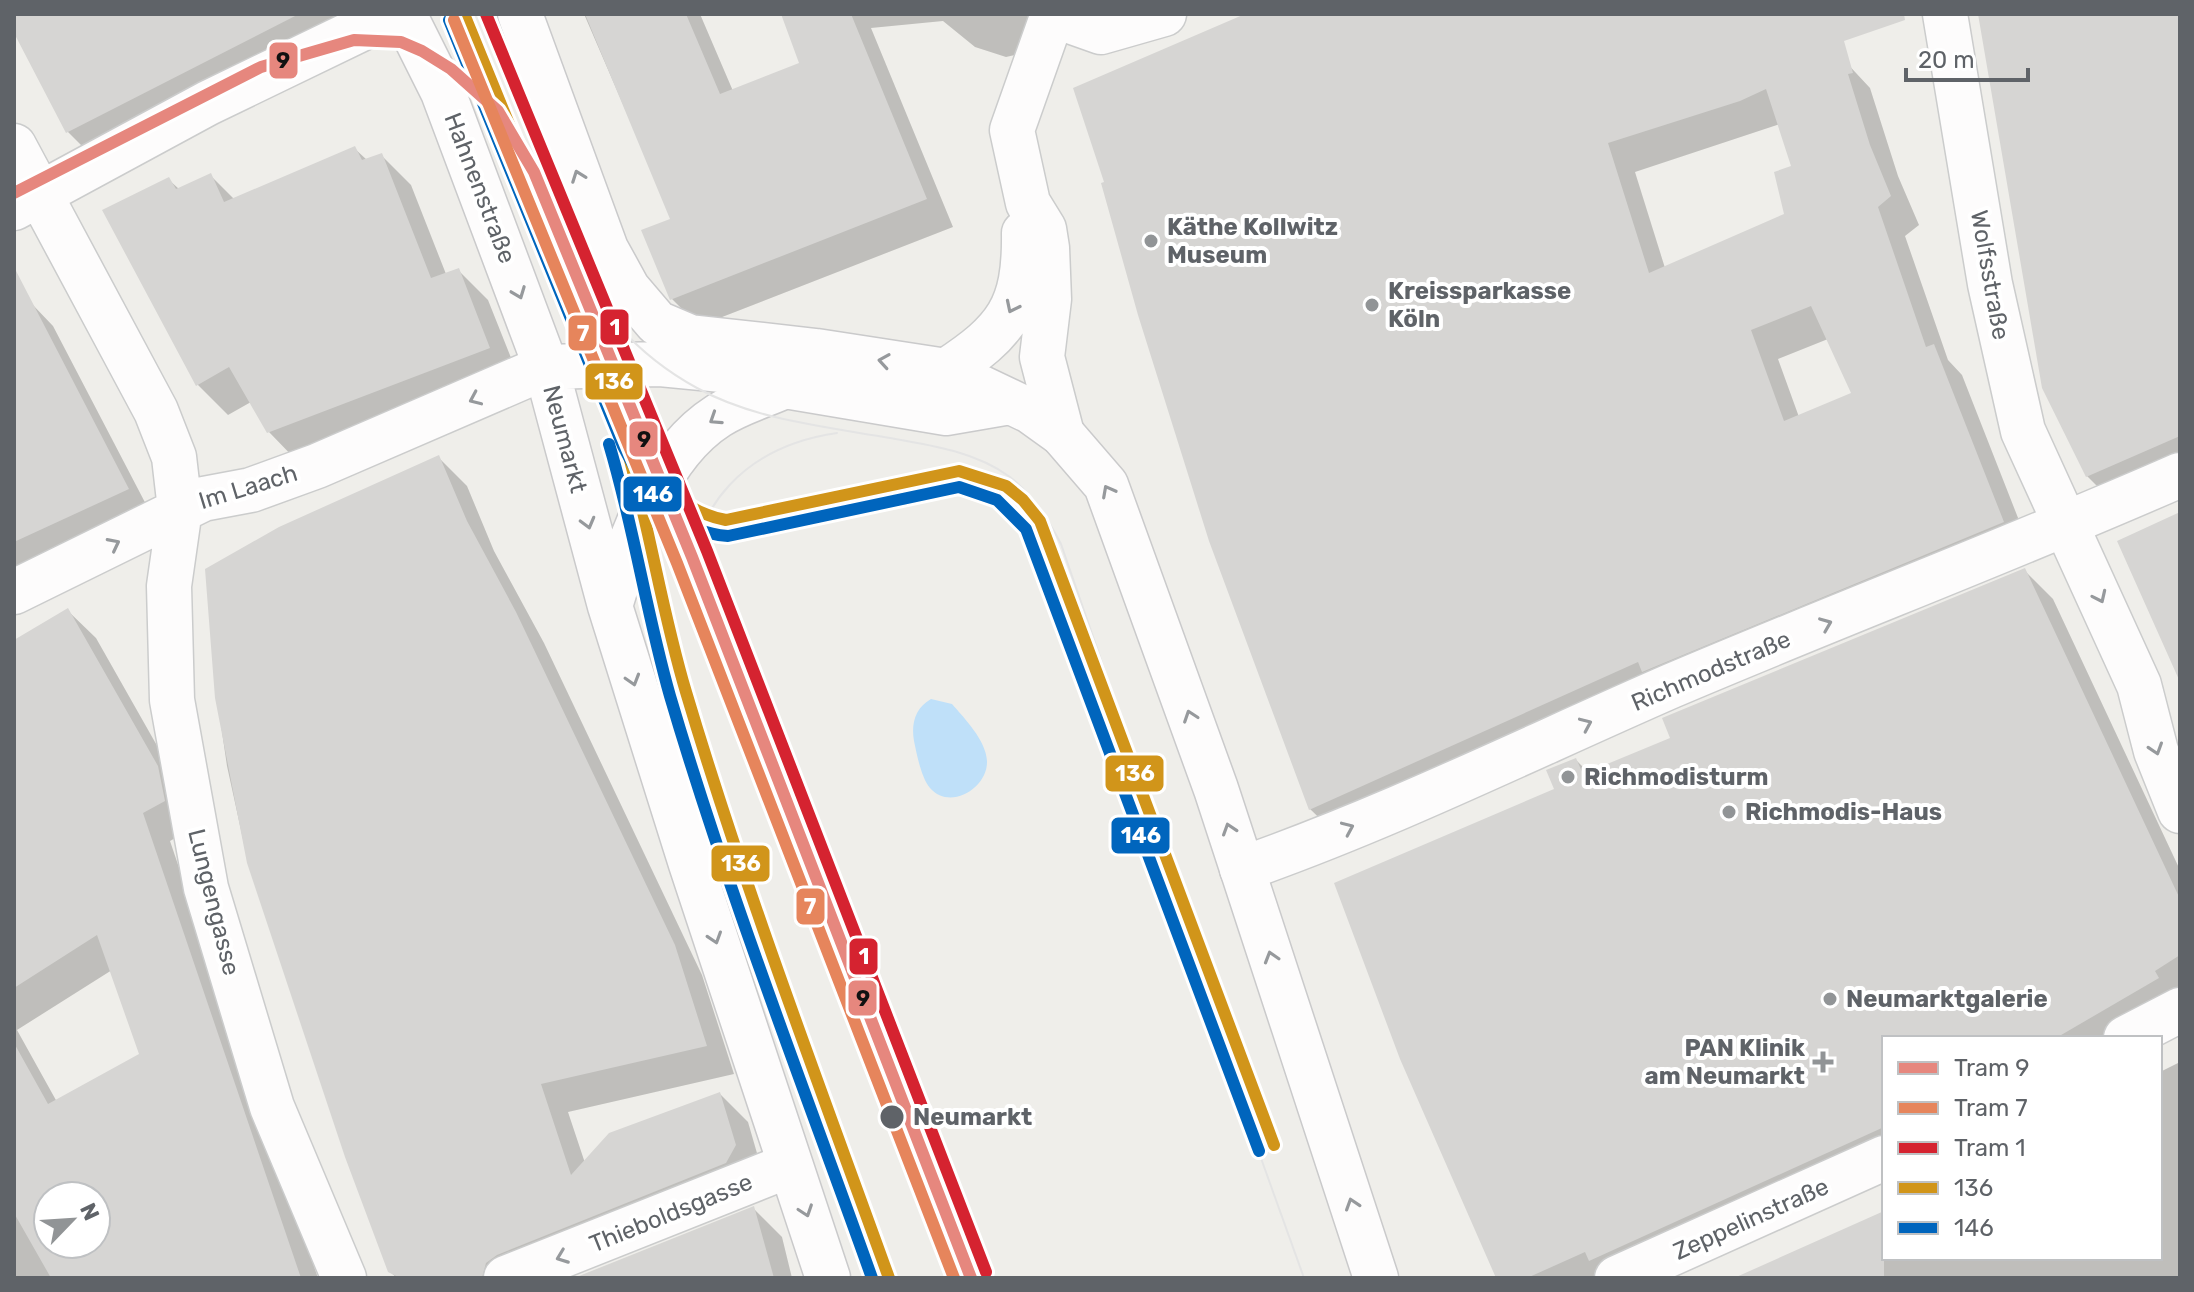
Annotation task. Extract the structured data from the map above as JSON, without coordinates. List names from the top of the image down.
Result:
{
  "streets": {
    "street": [
      "Hahnenstraße",
      "Wolfsstraße",
      "Neumarkt",
      "Im Laach",
      "Richmodstraße",
      "Lungengasse",
      "Thieboldsgasse",
      "Zeppelinstraße"
    ]
  },
  "crossings": [
    ["Hahnenstraße", "Neumarkt"],
    ["Hahnenstraße", "Im Laach"],
    ["Wolfsstraße", "Richmodstraße"],
    ["Neumarkt", "Im Laach"],
    ["Neumarkt", "Thieboldsgasse"],
    ["Im Laach", "Lungengasse"]
  ],
  "one_way": [
    "Hahnenstraße",
    "Wolfsstraße",
    "Neumarkt",
    "Richmodstraße",
    "Thieboldsgasse"
  ],
  "places": {
    "other": [
      "Käthe Kollwitz Museum",
      "Kreissparkasse Köln",
      "Richmodisturm",
      "Richmodis-Haus",
      "Neumarktgalerie",
      "Neumarkt"
    ],
    "health": ["PAN Klinik am Neumarkt"]
  },
  "lines": [
    "tram line 1",
    "transit line 136",
    "tram line 7",
    "transit line 146",
    "tram line 9"
  ],
  "legend": [
    "Tram 9",
    "Tram 7",
    "Tram 1",
    "136",
    "146"
  ],
  "scale_bar": "20 m",
  "north": "top right"
}
